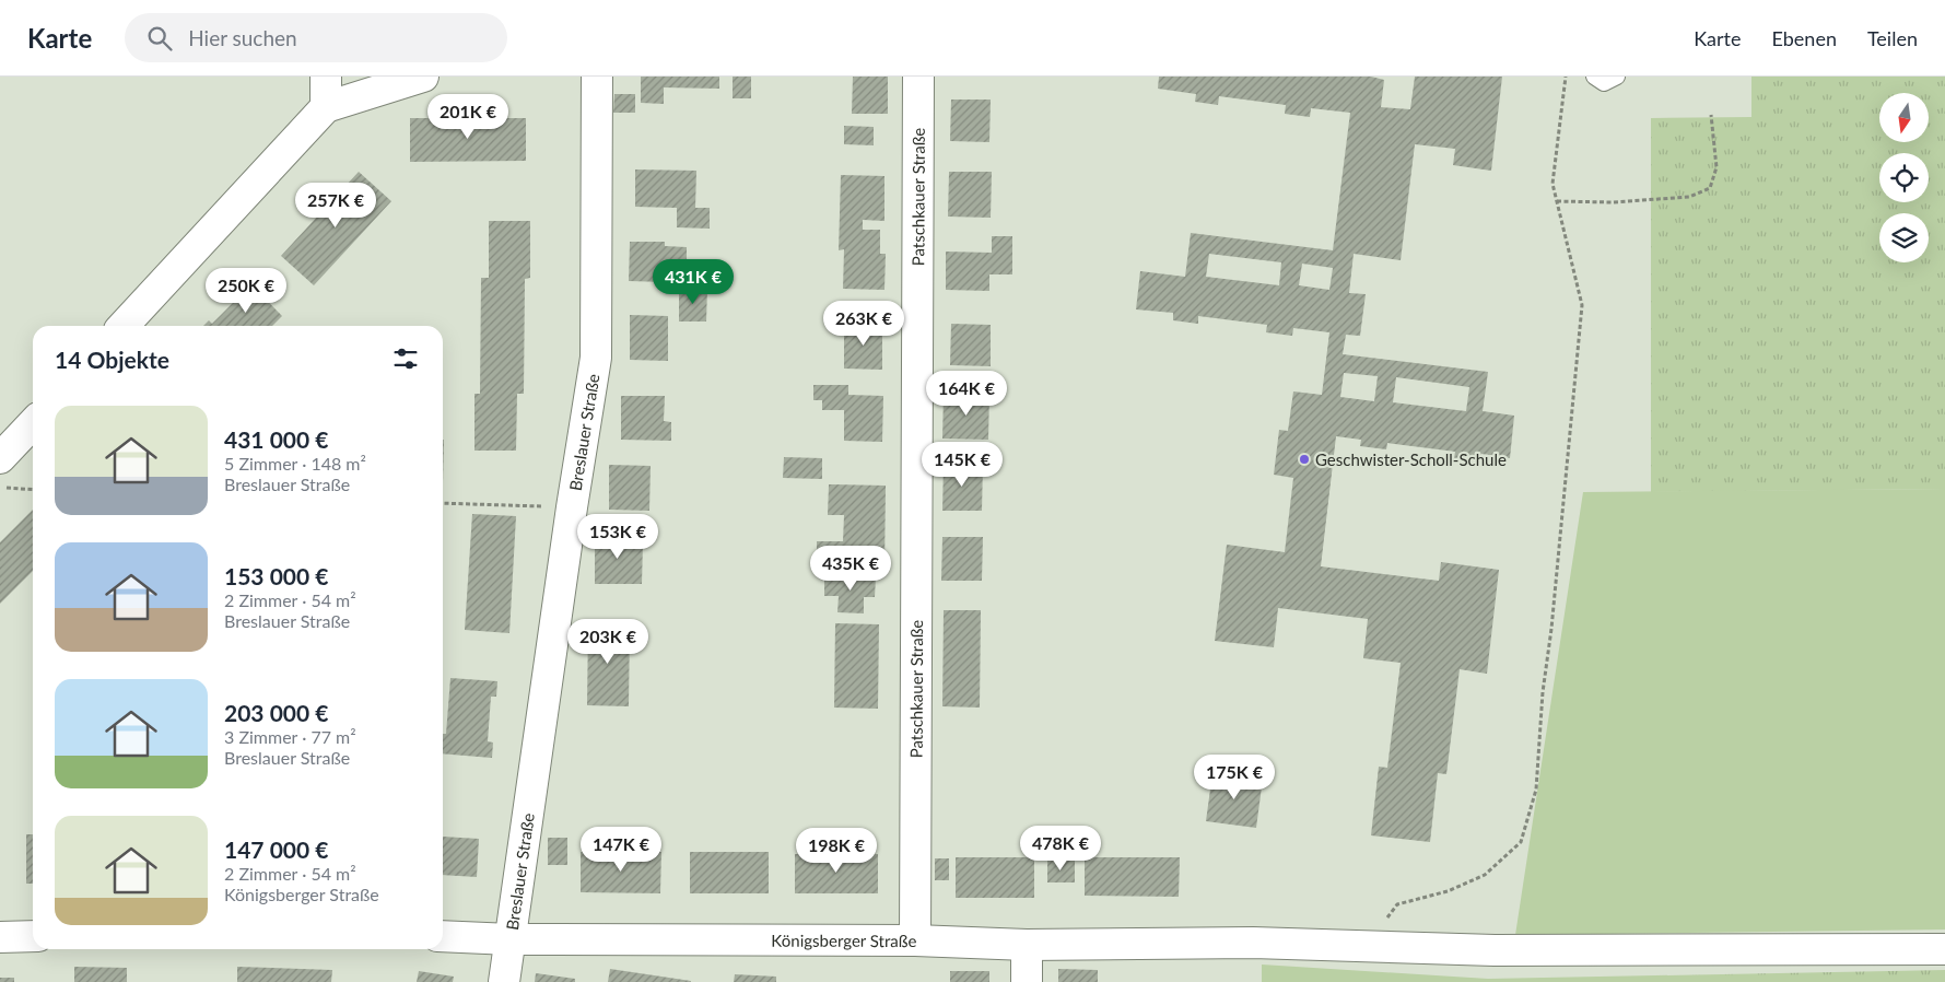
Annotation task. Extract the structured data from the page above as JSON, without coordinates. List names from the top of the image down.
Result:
{
  "streets": {
    "street": ["Patschkauer Straße", "Breslauer Straße", "Königsberger Straße"]
  },
  "crossings": [
    ["Patschkauer Straße", "Königsberger Straße"],
    ["Breslauer Straße", "Königsberger Straße"]
  ],
  "places": ["Geschwister-Scholl-Schule"],
  "north": "bottom",
  "page": {
    "header": "Karte",
    "search": "Hier suchen",
    "nav": ["Karte", "Ebenen", "Teilen"],
    "price": [
      "201K €",
      "257K €",
      "431K €",
      "250K €",
      "263K €",
      "164K €",
      "145K €",
      "153K €",
      "435K €",
      "203K €",
      "175K €",
      "478K €",
      "147K €",
      "198K €"
    ],
    "heading": "14 Objekte",
    "list": [
      {
        "name": "431 000 €",
        "note": "5 Zimmer · 148 m² · Breslauer Straße"
      },
      {
        "name": "153 000 €",
        "note": "2 Zimmer · 54 m² · Breslauer Straße"
      },
      {
        "name": "203 000 €",
        "note": "3 Zimmer · 77 m² · Breslauer Straße"
      },
      {
        "name": "147 000 €",
        "note": "2 Zimmer · 54 m² · Königsberger Straße"
      }
    ]
  }
}
